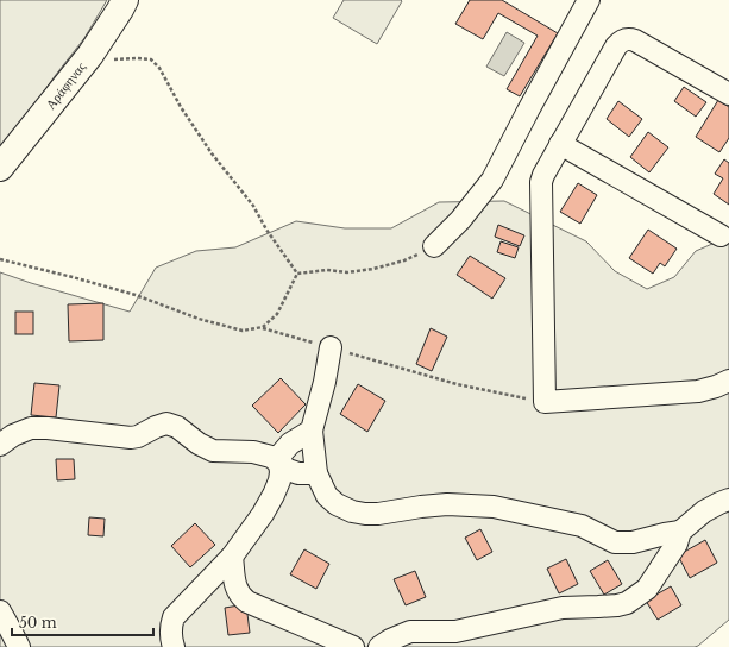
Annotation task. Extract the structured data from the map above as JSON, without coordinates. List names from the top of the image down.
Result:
{
  "streets": {
    "main road": ["Αράφηνας"]
  },
  "scale_bar": "50 m"
}
